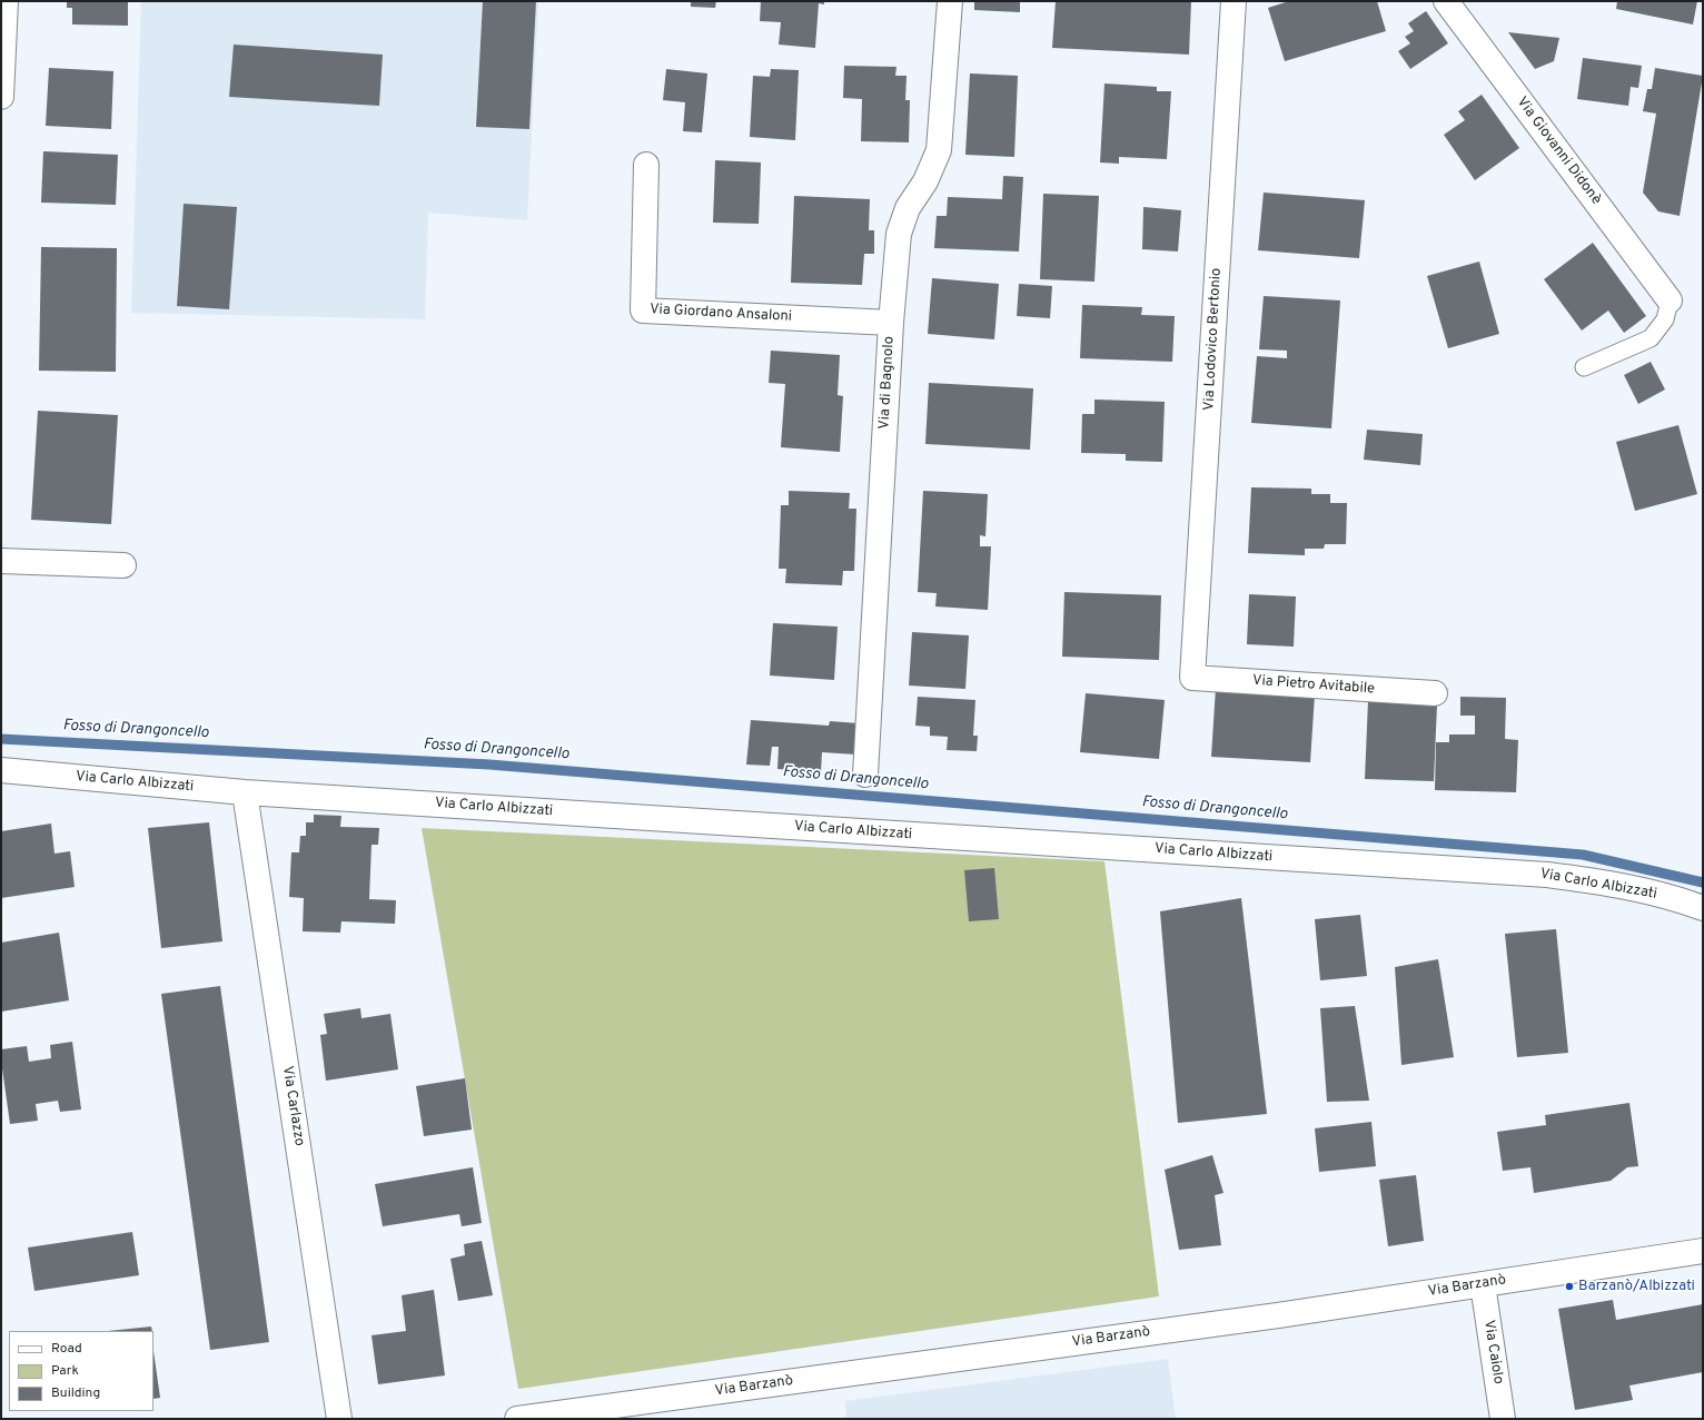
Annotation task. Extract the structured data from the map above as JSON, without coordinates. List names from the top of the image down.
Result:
{
  "streets": {
    "street": [
      "Via Giovanni Didonè",
      "Via Giordano Ansaloni",
      "Via Lodovico Bertonio",
      "Via di Bagnolo",
      "Via Pietro Avitabile",
      "Via Carlo Albizzati",
      "Via Carlazzo",
      "Via Barzanò",
      "Via Caiolo"
    ]
  },
  "crossings": [
    ["Via Giordano Ansaloni", "Via di Bagnolo"],
    ["Via Lodovico Bertonio", "Via Pietro Avitabile"],
    ["Via Carlo Albizzati", "Via Carlazzo"],
    ["Via Barzanò", "Via Caiolo"]
  ],
  "water": ["Fosso di Drangoncello"],
  "places": ["Barzanò/Albizzati"],
  "legend": ["Road", "Park", "Building"]
}
